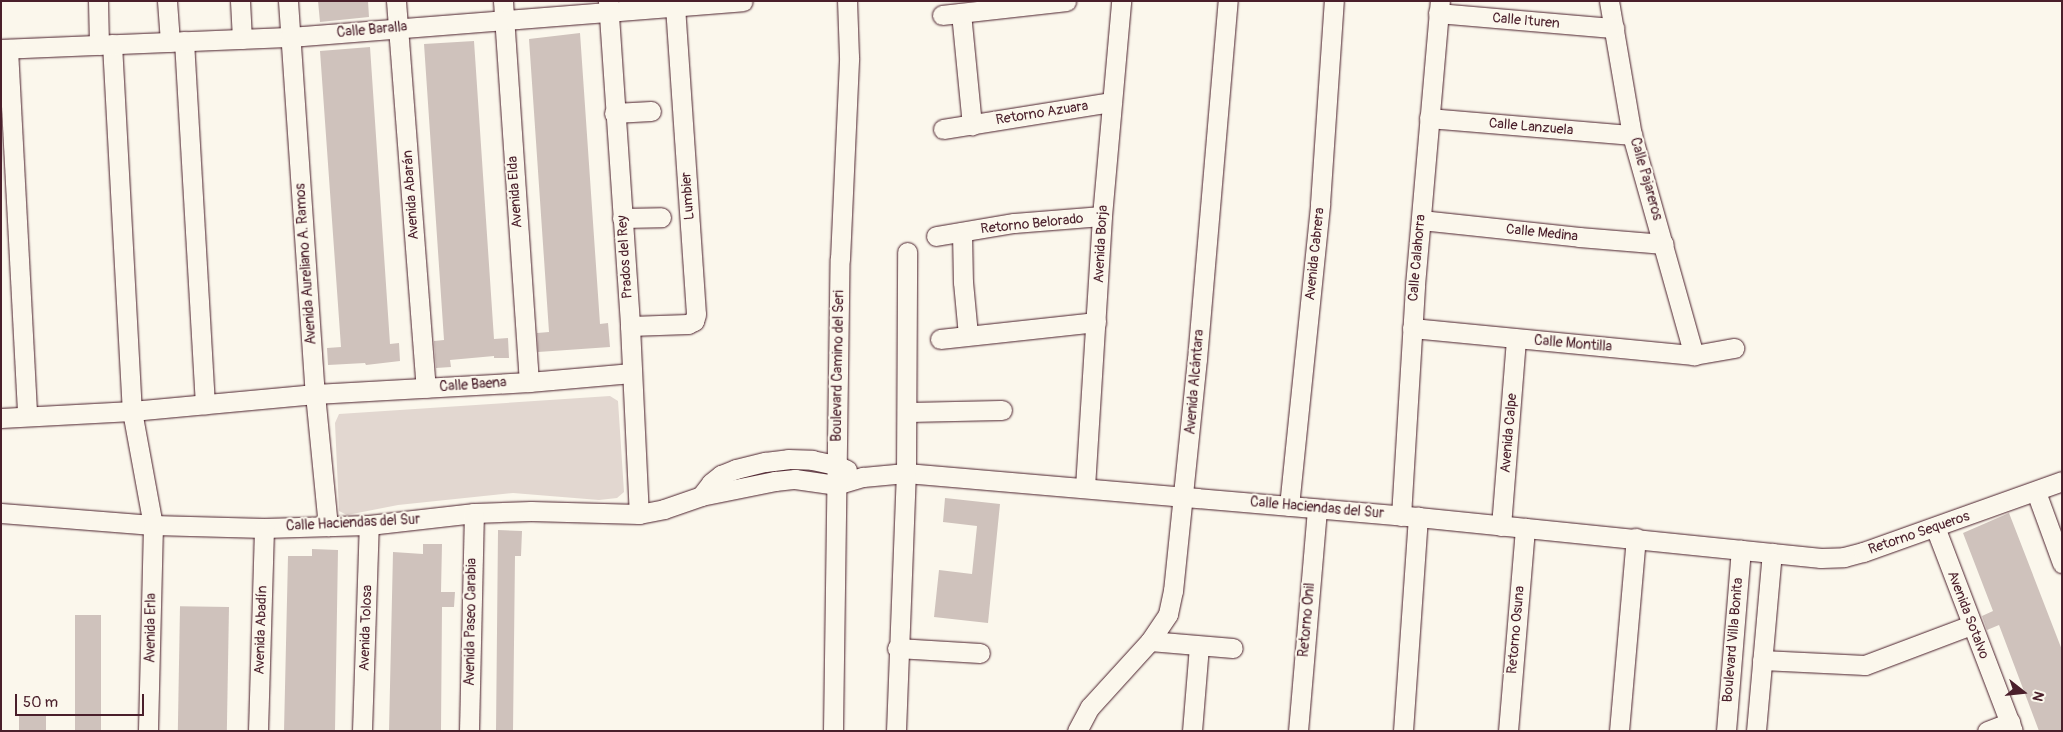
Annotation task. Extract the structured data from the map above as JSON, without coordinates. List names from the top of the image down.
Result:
{
  "streets": {
    "street": [
      "Calle Ituren",
      "Calle Baralla",
      "Retorno Azuara",
      "Calle Lanzuela",
      "Calle Pajareros",
      "Avenida Elda",
      "Avenida Abarán",
      "Lumbier",
      "Retorno Belorado",
      "Calle Medina",
      "Avenida Borja",
      "Avenida Cabrera",
      "Prados del Rey",
      "Calle Calahorra",
      "Avenida Aureliano A. Ramos",
      "Calle Montilla",
      "Boulevard Camino del Seri",
      "Avenida Alcántara",
      "Calle Baena",
      "Avenida Calpe",
      "Calle Haciendas del Sur",
      "Retorno Sequeros",
      "Avenida Sotalvo",
      "Retorno Onil",
      "Avenida Paseo Carabia",
      "Avenida Erla",
      "Avenida Tolosa",
      "Avenida Abadín",
      "Retorno Osuna",
      "Boulevard Villa Bonita"
    ]
  },
  "crossings": [
    ["Calle Ituren", "Calle Pajareros"],
    ["Calle Ituren", "Calle Calahorra"],
    ["Calle Baralla", "Avenida Elda"],
    ["Calle Baralla", "Avenida Abarán"],
    ["Calle Baralla", "Lumbier"],
    ["Calle Baralla", "Prados del Rey"],
    ["Calle Baralla", "Avenida Aureliano A. Ramos"],
    ["Calle Baralla", "Avenida Erla"],
    ["Retorno Azuara", "Avenida Borja"],
    ["Calle Lanzuela", "Calle Pajareros"],
    ["Calle Lanzuela", "Calle Calahorra"],
    ["Calle Pajareros", "Calle Medina"],
    ["Calle Pajareros", "Calle Montilla"],
    ["Avenida Elda", "Calle Baena"],
    ["Avenida Abarán", "Calle Baena"],
    ["Lumbier", "Prados del Rey"],
    ["Retorno Belorado", "Avenida Borja"],
    ["Calle Medina", "Calle Calahorra"],
    ["Avenida Borja", "Calle Haciendas del Sur"],
    ["Avenida Cabrera", "Calle Haciendas del Sur"],
    ["Prados del Rey", "Calle Baena"],
    ["Prados del Rey", "Calle Haciendas del Sur"],
    ["Calle Calahorra", "Calle Montilla"],
    ["Calle Calahorra", "Calle Haciendas del Sur"],
    ["Avenida Aureliano A. Ramos", "Calle Baena"],
    ["Avenida Aureliano A. Ramos", "Calle Haciendas del Sur"],
    ["Calle Montilla", "Avenida Calpe"],
    ["Boulevard Camino del Seri", "Calle Haciendas del Sur"],
    ["Avenida Alcántara", "Calle Haciendas del Sur"],
    ["Calle Baena", "Avenida Erla"],
    ["Avenida Calpe", "Calle Haciendas del Sur"],
    ["Calle Haciendas del Sur", "Retorno Sequeros"],
    ["Calle Haciendas del Sur", "Retorno Onil"],
    ["Calle Haciendas del Sur", "Avenida Paseo Carabia"],
    ["Calle Haciendas del Sur", "Avenida Erla"],
    ["Calle Haciendas del Sur", "Avenida Tolosa"],
    ["Calle Haciendas del Sur", "Avenida Abadín"],
    ["Calle Haciendas del Sur", "Retorno Osuna"],
    ["Calle Haciendas del Sur", "Boulevard Villa Bonita"],
    ["Retorno Sequeros", "Avenida Sotalvo"]
  ],
  "scale_bar": "50 m",
  "north": "right"
}
